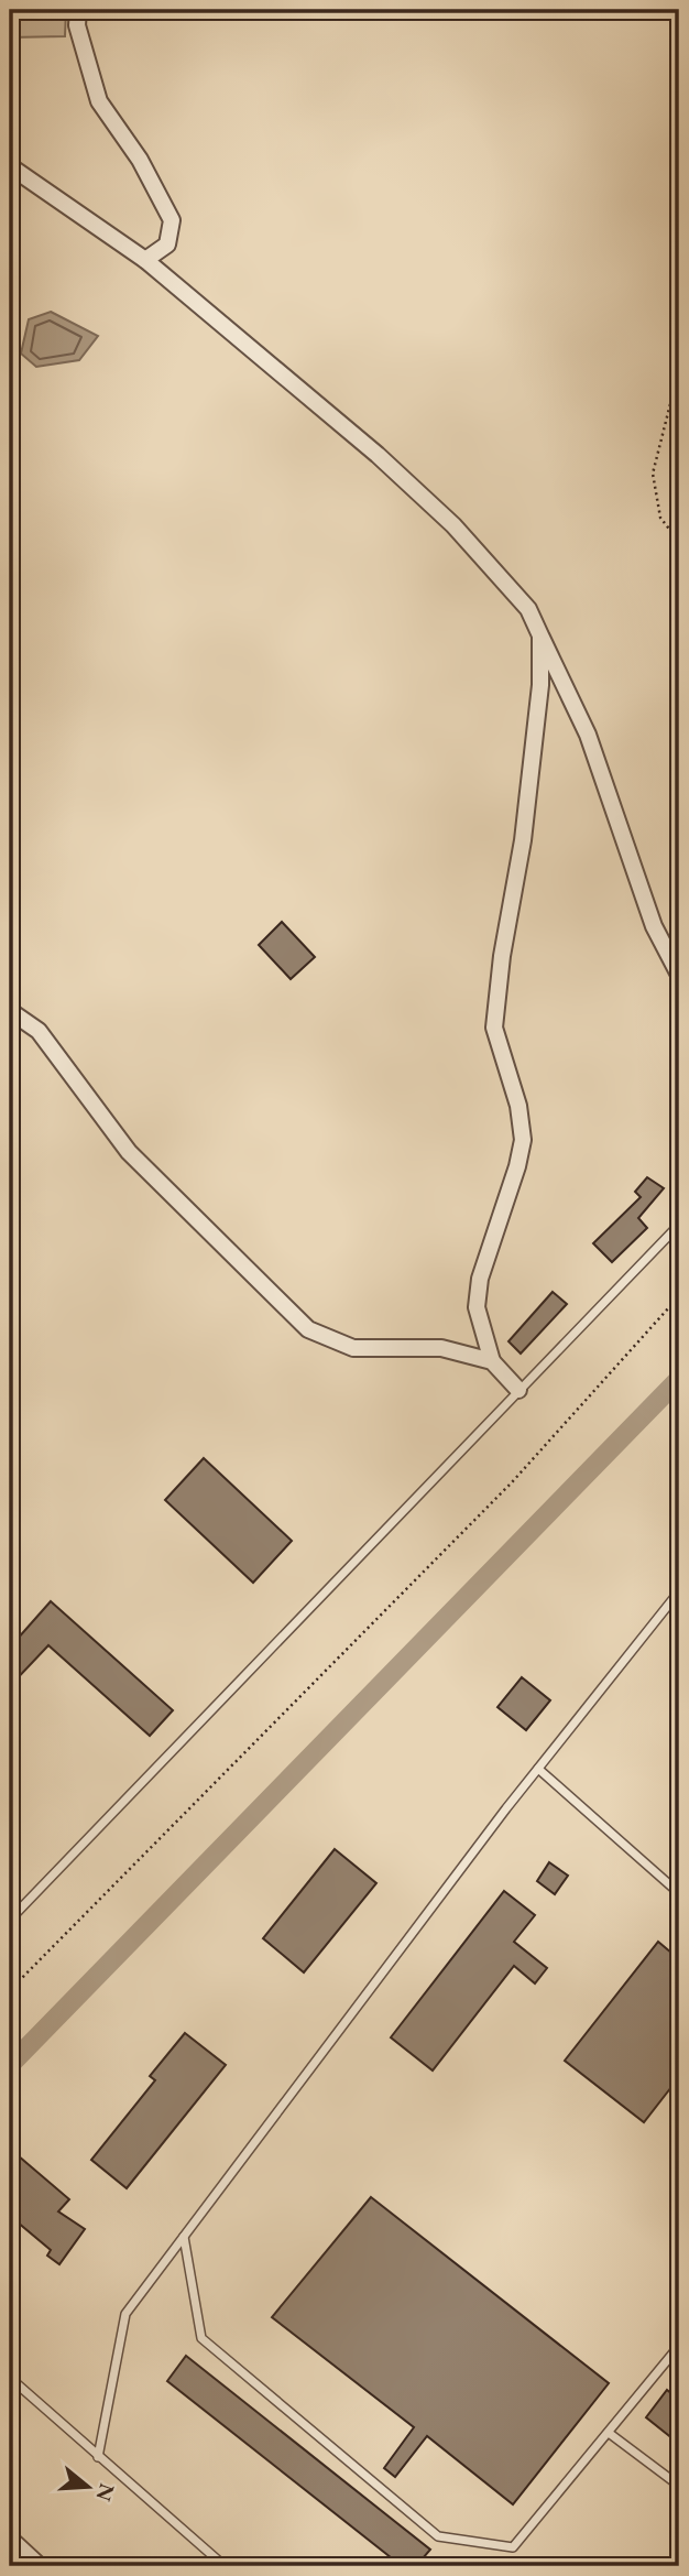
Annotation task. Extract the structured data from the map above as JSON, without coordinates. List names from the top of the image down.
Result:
{
  "north": "right"
}
